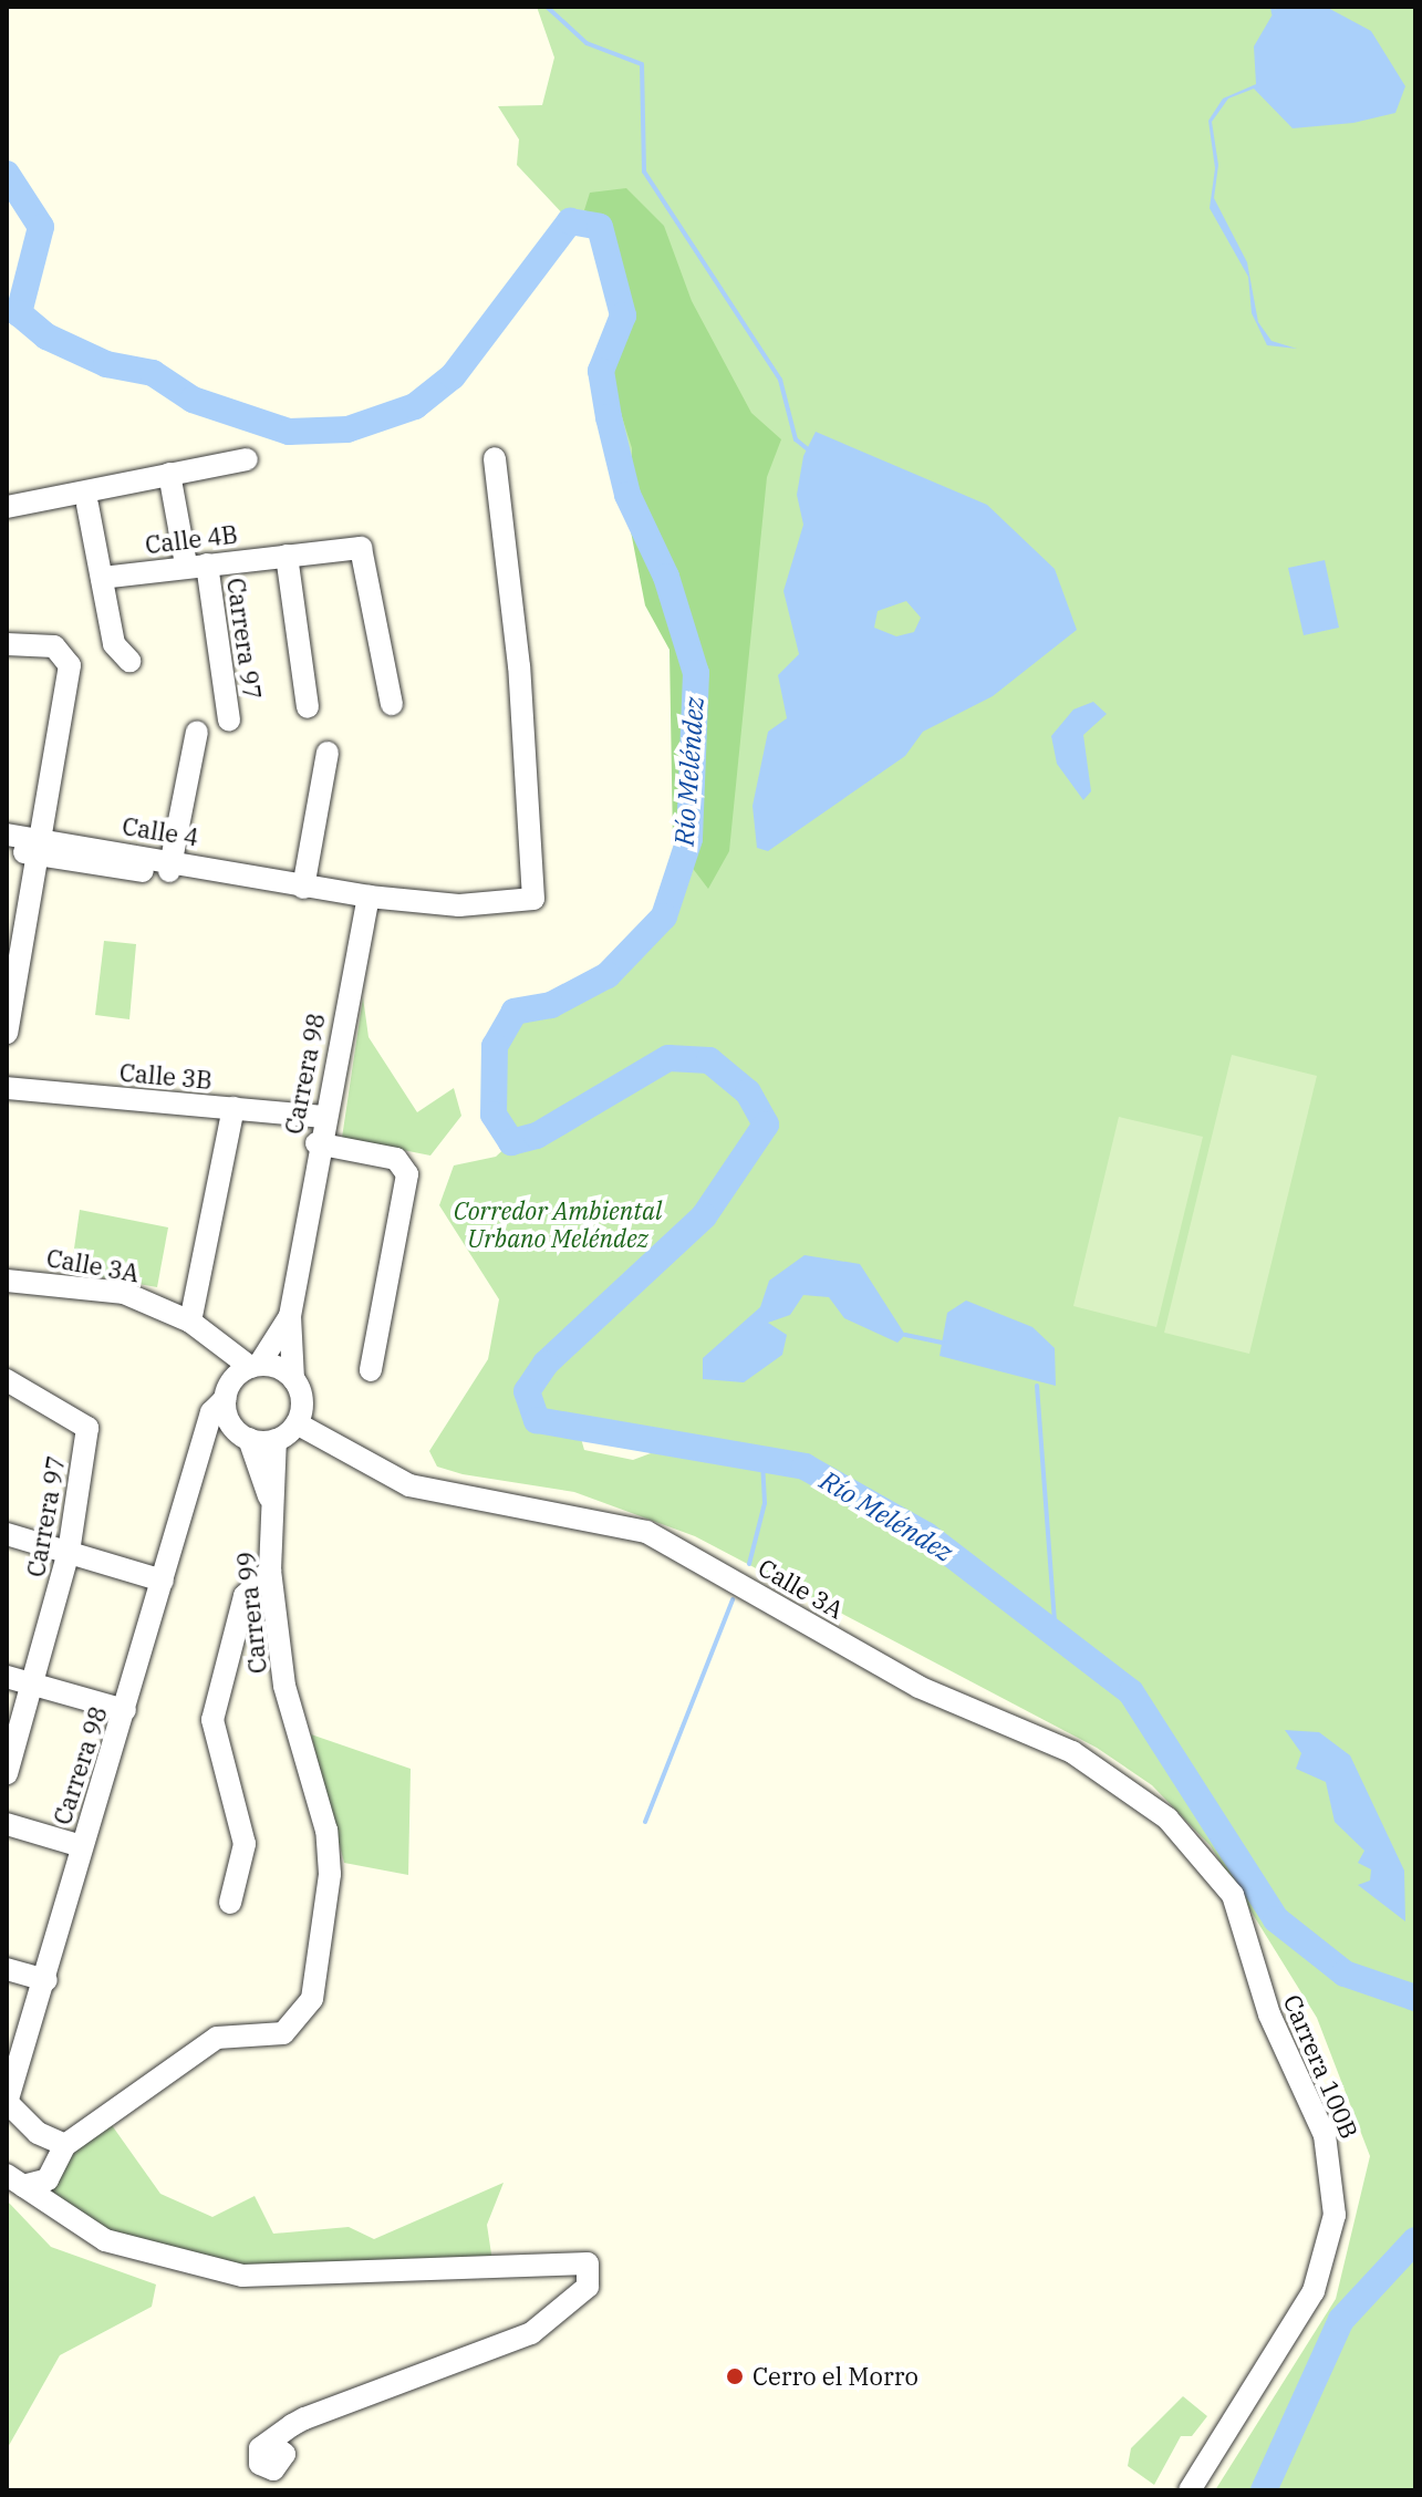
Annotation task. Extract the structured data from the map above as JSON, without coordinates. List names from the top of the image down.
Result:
{
  "streets": {
    "street": [
      "Calle 4B",
      "Carrera 97",
      "Calle 4",
      "Carrera 98",
      "Calle 3B",
      "Calle 3A",
      "Carrera 99",
      "Carrera 100B"
    ]
  },
  "crossings": [
    ["Calle 4B", "Carrera 97"],
    ["Calle 4", "Carrera 98"],
    ["Carrera 98", "Calle 3B"],
    ["Carrera 98", "Calle 3A"],
    ["Carrera 98", "Carrera 99"],
    ["Calle 3A", "Carrera 99"],
    ["Calle 3A", "Carrera 100B"]
  ],
  "water": ["Río Meléndez"],
  "parks": ["Corredor Ambiental Urbano Meléndez"],
  "places": ["Cerro el Morro"]
}
